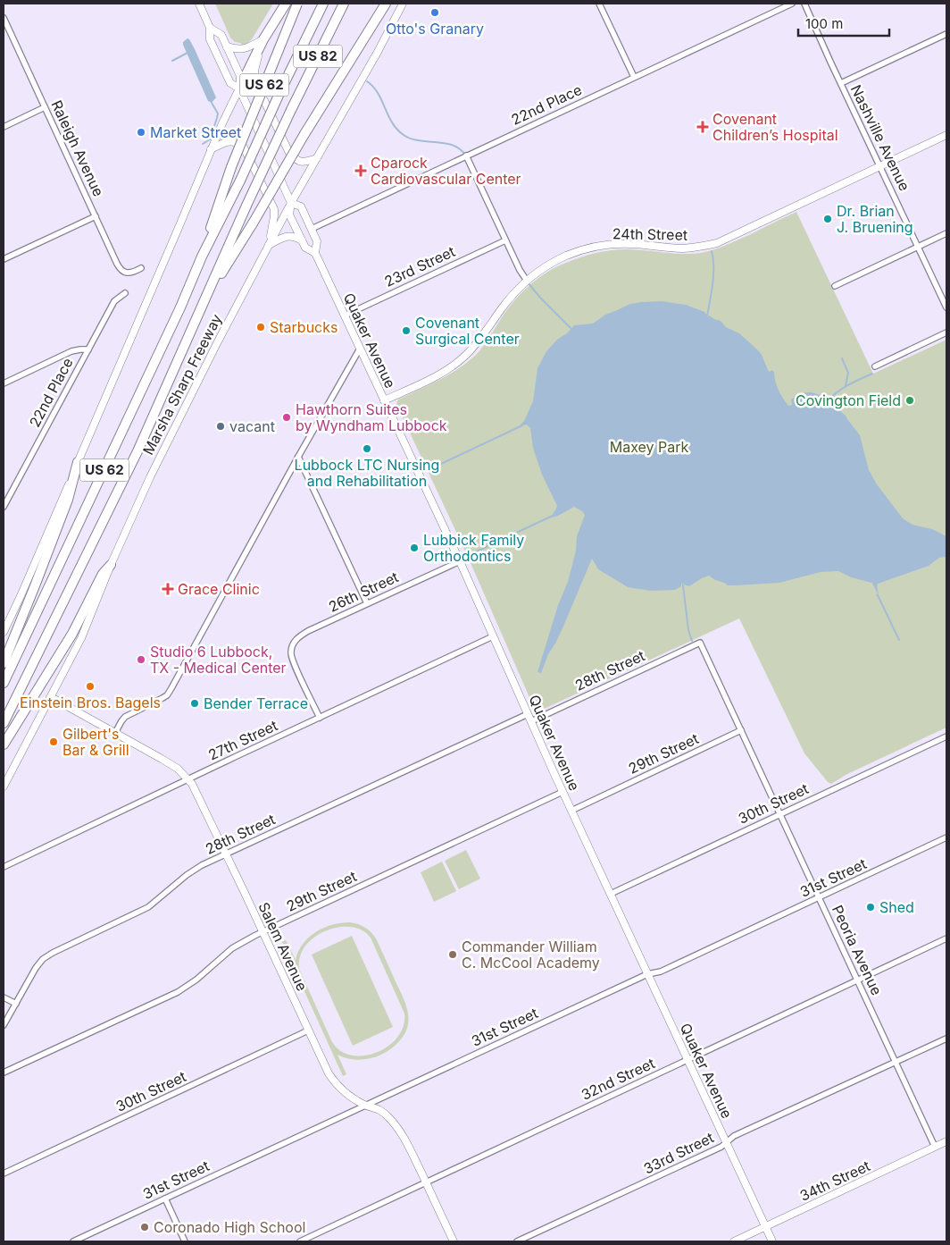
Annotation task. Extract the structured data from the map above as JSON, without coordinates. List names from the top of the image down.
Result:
{
  "streets": {
    "highway": ["US 82", "US 62", "Marsha Sharp Freeway"],
    "main road": [
      "24th Street",
      "Quaker Avenue",
      "Salem Avenue",
      "34th Street"
    ],
    "street": [
      "22nd Place",
      "Nashville Avenue",
      "Raleigh Avenue",
      "23rd Street",
      "26th Street",
      "28th Street",
      "27th Street",
      "29th Street",
      "30th Street",
      "31st Street",
      "Peoria Avenue",
      "32nd Street",
      "33rd Street"
    ]
  },
  "crossings": [
    ["US 82", "US 62"],
    ["US 62", "Marsha Sharp Freeway"],
    ["22nd Place", "Quaker Avenue"],
    ["Nashville Avenue", "24th Street"],
    ["24th Street", "Quaker Avenue"],
    ["23rd Street", "Quaker Avenue"],
    ["Quaker Avenue", "Marsha Sharp Freeway"],
    ["Quaker Avenue", "26th Street"],
    ["Quaker Avenue", "28th Street"],
    ["Quaker Avenue", "27th Street"],
    ["Quaker Avenue", "29th Street"],
    ["Quaker Avenue", "30th Street"],
    ["Quaker Avenue", "31st Street"],
    ["Quaker Avenue", "32nd Street"],
    ["Quaker Avenue", "33rd Street"],
    ["Quaker Avenue", "34th Street"],
    ["Marsha Sharp Freeway", "Salem Avenue"],
    ["26th Street", "27th Street"],
    ["28th Street", "Salem Avenue"],
    ["28th Street", "Peoria Avenue"],
    ["27th Street", "Salem Avenue"],
    ["29th Street", "Salem Avenue"],
    ["29th Street", "Peoria Avenue"],
    ["30th Street", "Salem Avenue"],
    ["30th Street", "Peoria Avenue"],
    ["31st Street", "Salem Avenue"],
    ["31st Street", "Peoria Avenue"],
    ["Salem Avenue", "32nd Street"],
    ["Peoria Avenue", "32nd Street"],
    ["Peoria Avenue", "33rd Street"],
    ["Peoria Avenue", "34th Street"]
  ],
  "parks": ["Maxey Park"],
  "places": {
    "other": [
      "Otto's Granary",
      "Market Street",
      "Dr. Brian J. Bruening",
      "Starbucks",
      "Covenant Surgical Center",
      "Covington Field",
      "Hawthorn Suites by Wyndham Lubbock",
      "vacant",
      "Lubbock LTC Nursing and Rehabilitation",
      "Lubbick Family Orthodontics",
      "Studio 6 Lubbock, TX - Medical Center",
      "Einstein Bros. Bagels",
      "Bender Terrace",
      "Gilbert's Bar & Grill",
      "Shed",
      "Commander William C. McCool Academy",
      "Coronado High School"
    ],
    "health": ["Covenant Children’s Hospital", "Cparock Cardiovascular Center", "Grace Clinic"]
  },
  "scale_bar": "100 m"
}
